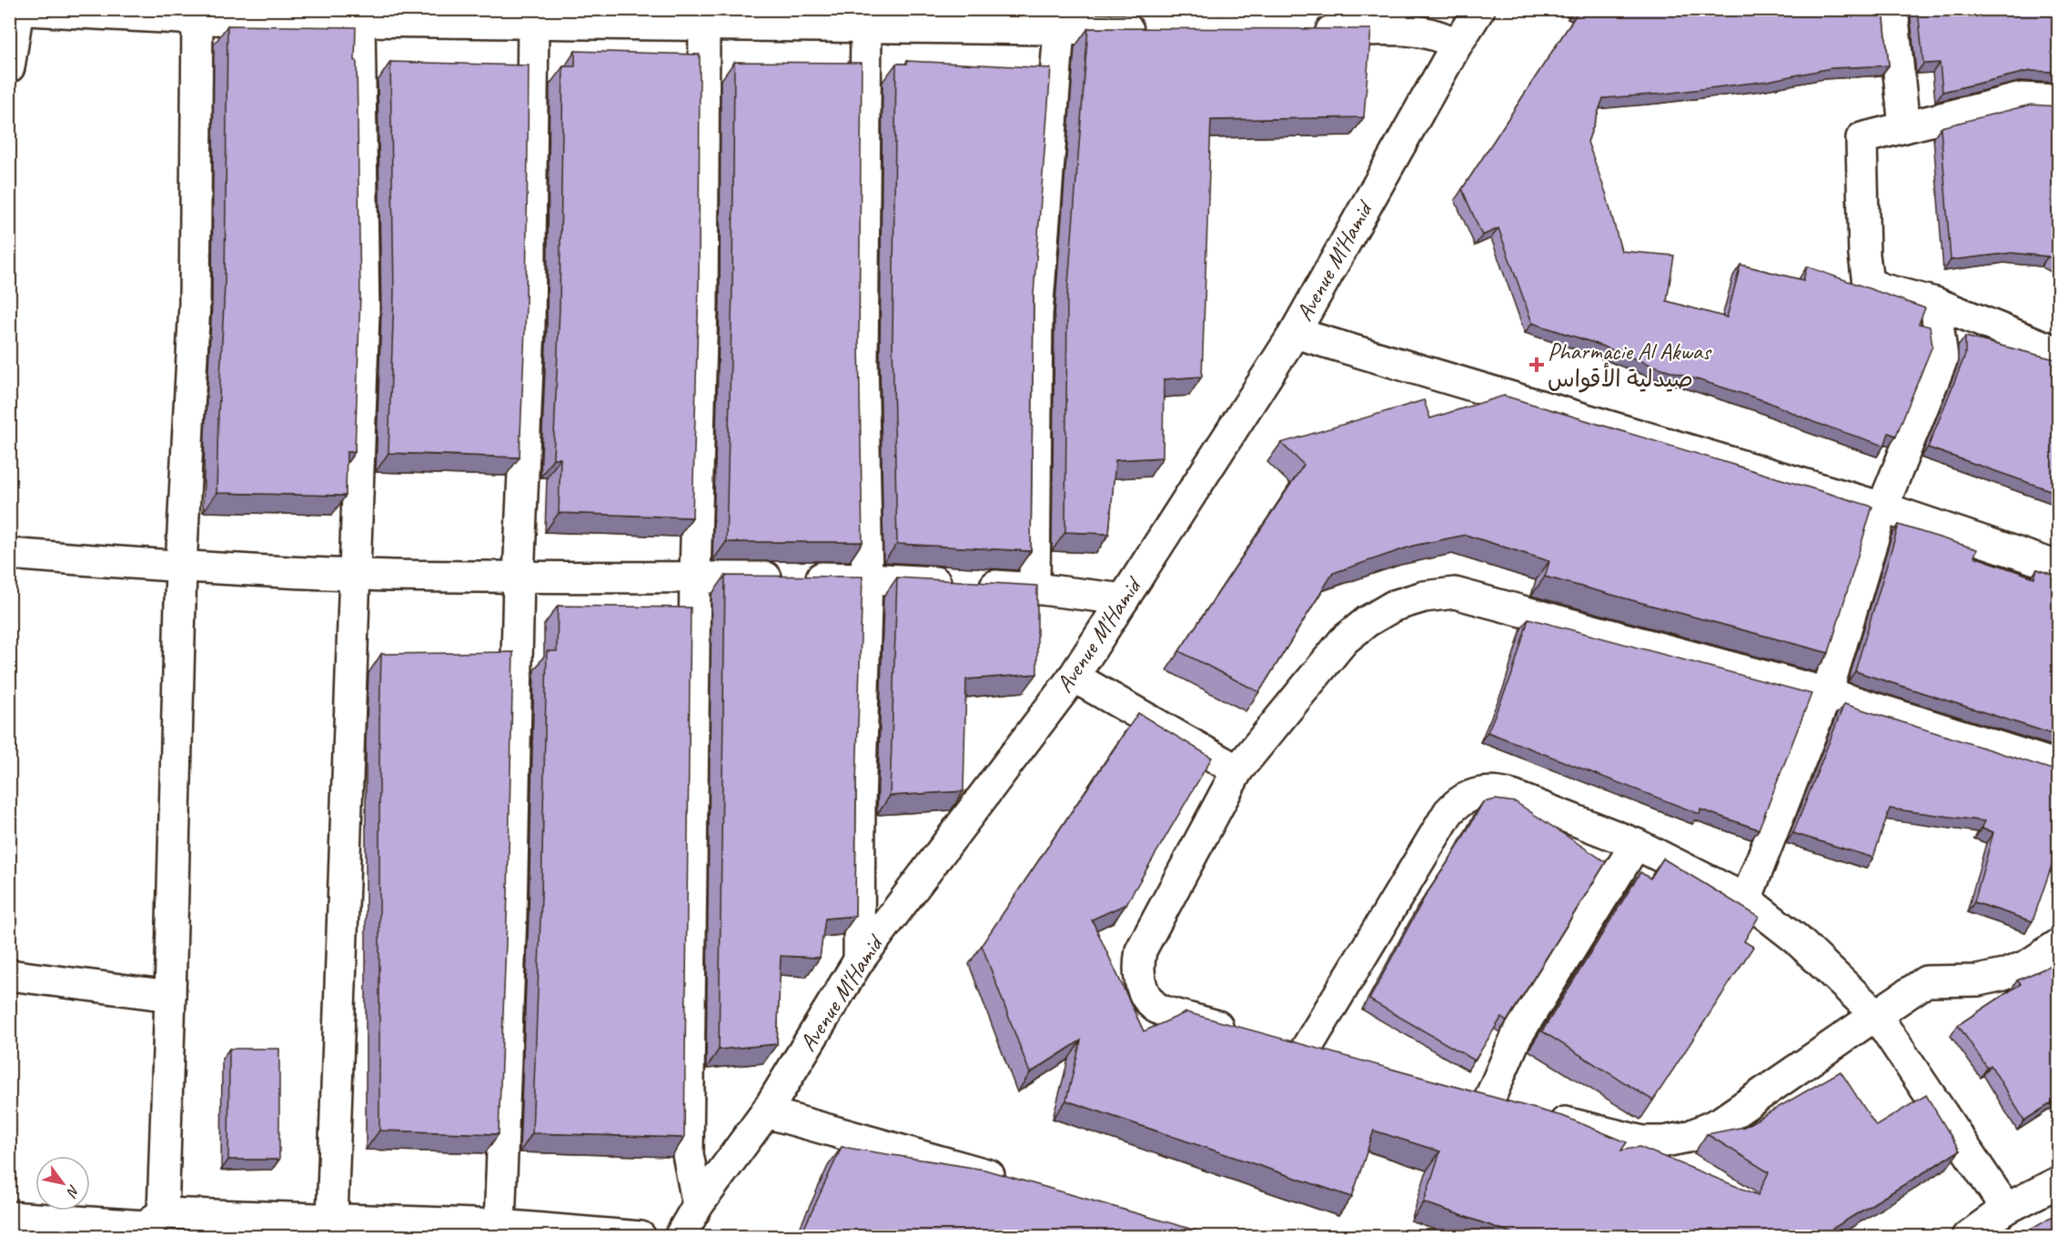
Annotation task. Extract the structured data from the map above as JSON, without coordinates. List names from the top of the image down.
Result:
{
  "streets": {
    "street": ["Avenue M'Hamid"]
  },
  "places": {
    "health": ["Pharmacie Al Akwas صيدلية الأقواس"]
  },
  "north": "bottom right"
}
